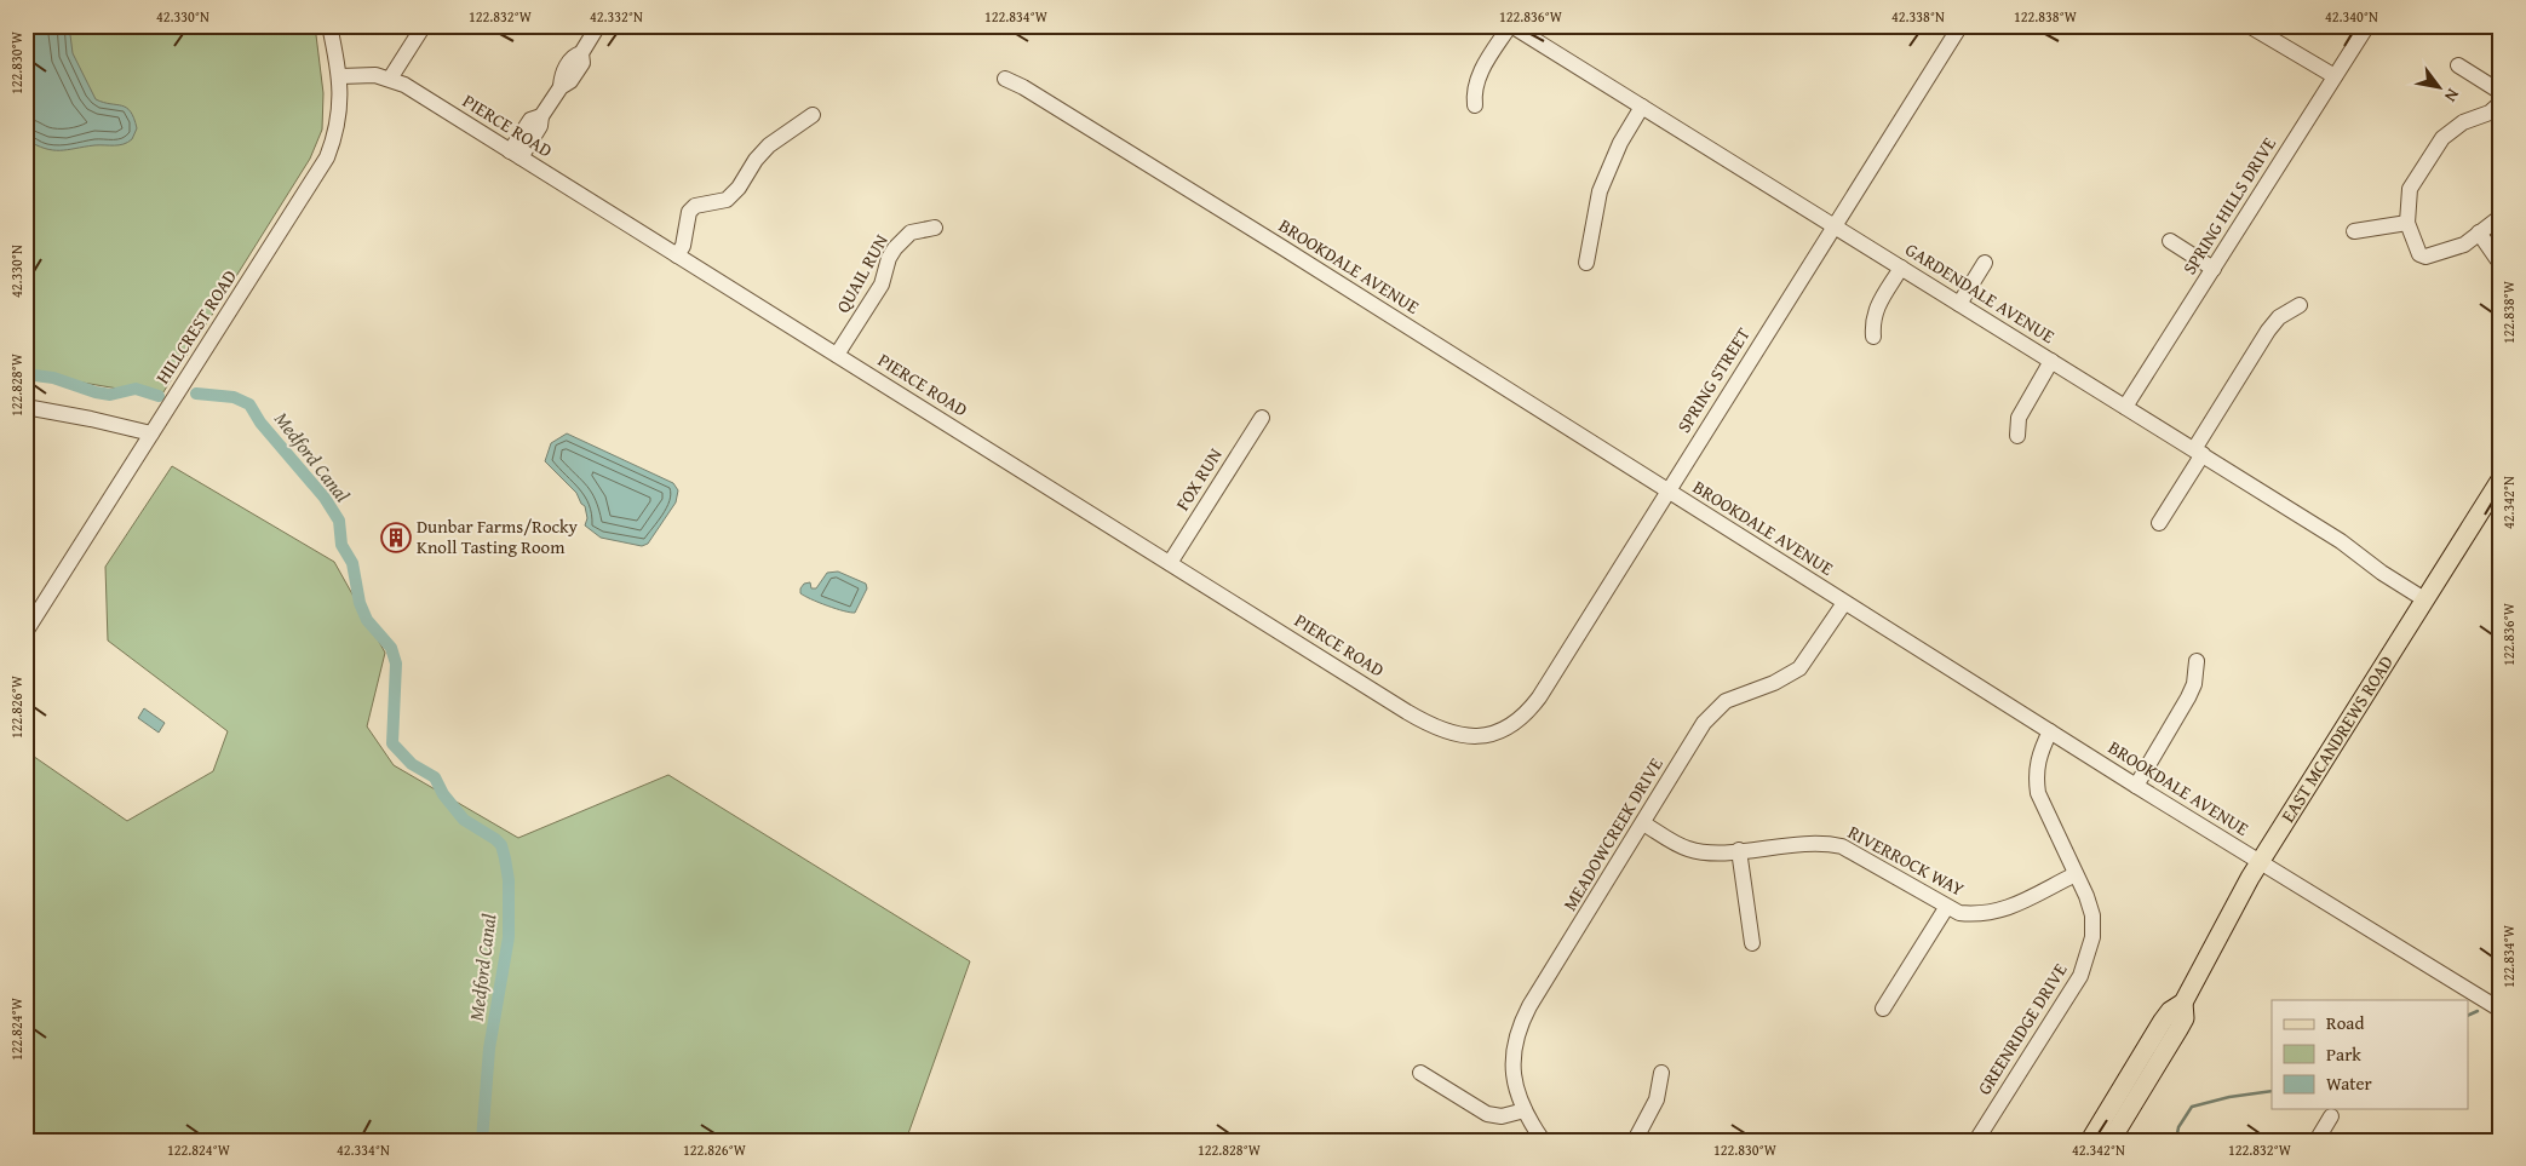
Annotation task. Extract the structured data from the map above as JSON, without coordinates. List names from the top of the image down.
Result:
{
  "streets": {
    "main road": ["EAST MCANDREWS ROAD"],
    "street": [
      "PIERCE ROAD",
      "SPRING HILLS DRIVE",
      "BROOKDALE AVENUE",
      "QUAIL RUN",
      "GARDENDALE AVENUE",
      "HILLCREST ROAD",
      "SPRING STREET",
      "FOX RUN",
      "MEADOWCREEK DRIVE",
      "RIVERROCK WAY",
      "GREENRIDGE DRIVE"
    ]
  },
  "crossings": [
    ["PIERCE ROAD", "QUAIL RUN"],
    ["PIERCE ROAD", "HILLCREST ROAD"],
    ["PIERCE ROAD", "SPRING STREET"],
    ["PIERCE ROAD", "FOX RUN"],
    ["SPRING HILLS DRIVE", "GARDENDALE AVENUE"],
    ["BROOKDALE AVENUE", "SPRING STREET"],
    ["BROOKDALE AVENUE", "EAST MCANDREWS ROAD"],
    ["BROOKDALE AVENUE", "MEADOWCREEK DRIVE"],
    ["BROOKDALE AVENUE", "GREENRIDGE DRIVE"],
    ["GARDENDALE AVENUE", "SPRING STREET"],
    ["GARDENDALE AVENUE", "EAST MCANDREWS ROAD"],
    ["MEADOWCREEK DRIVE", "RIVERROCK WAY"],
    ["RIVERROCK WAY", "GREENRIDGE DRIVE"]
  ],
  "water": ["Medford Canal"],
  "places": {
    "building": ["Dunbar Farms/Rocky Knoll Tasting Room"]
  },
  "legend": ["Road", "Park", "Water"],
  "north": "bottom right",
  "coordinates": [
    "42.330°N",
    "122.832°W",
    "42.332°N",
    "122.834°W",
    "122.836°W",
    "42.338°N",
    "122.838°W",
    "42.340°N",
    "122.830°W",
    "122.828°W",
    "42.342°N",
    "122.826°W",
    "122.824°W",
    "42.334°N"
  ]
}
